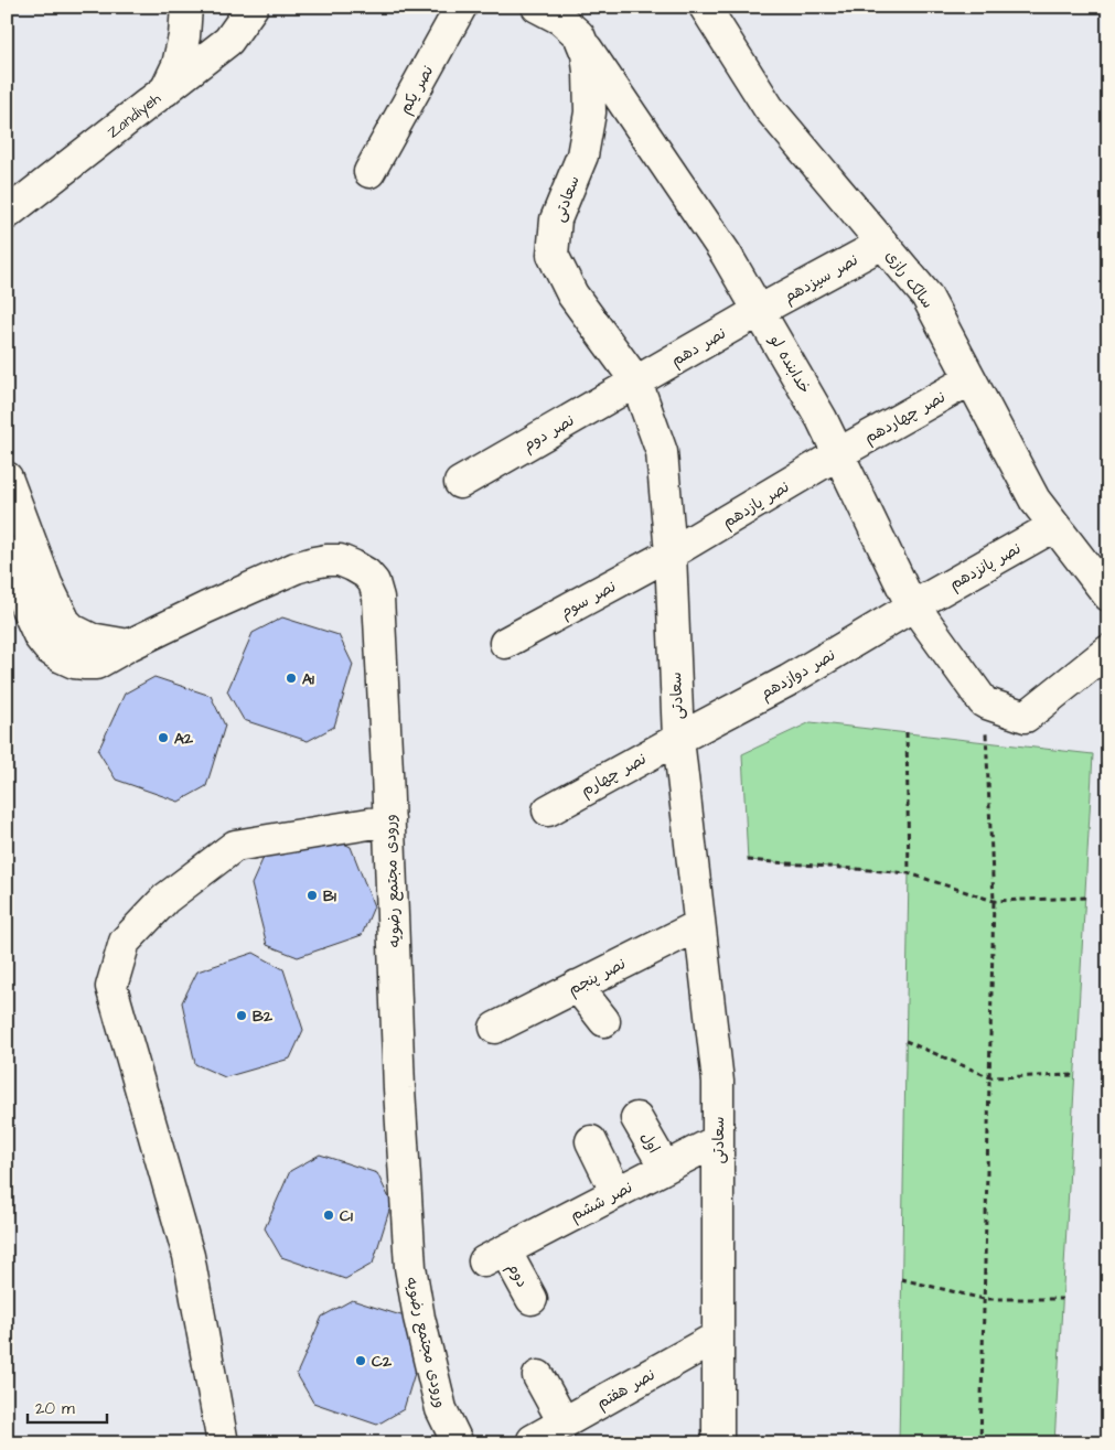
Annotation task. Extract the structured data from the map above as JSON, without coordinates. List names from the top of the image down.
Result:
{
  "streets": {
    "street": [
      "نصر یکم",
      "Zandiyeh",
      "سعادتی",
      "نصر سیزدهم",
      "سالک رازی",
      "نصر دهم",
      "خدابنده لو",
      "نصر چهاردهم",
      "نصر دوم",
      "نصر یازدهم",
      "نصر پانزدهم",
      "نصر سوم",
      "نصر دوازدهم",
      "نصر چهارم",
      "ورودی مجتمع رضویه",
      "نصر پنجم",
      "اول",
      "نصر ششم",
      "دوم",
      "نصر هفتم"
    ]
  },
  "crossings": [
    ["سعادتی", "نصر دهم"],
    ["سعادتی", "خدابنده لو"],
    ["سعادتی", "نصر دوم"],
    ["سعادتی", "نصر یازدهم"],
    ["سعادتی", "نصر سوم"],
    ["سعادتی", "نصر دوازدهم"],
    ["سعادتی", "نصر چهارم"],
    ["سعادتی", "نصر پنجم"],
    ["سعادتی", "نصر ششم"],
    ["سعادتی", "نصر هفتم"],
    ["نصر سیزدهم", "سالک رازی"],
    ["نصر سیزدهم", "نصر دهم"],
    ["نصر سیزدهم", "خدابنده لو"],
    ["سالک رازی", "نصر چهاردهم"],
    ["سالک رازی", "نصر پانزدهم"],
    ["نصر دهم", "خدابنده لو"],
    ["نصر دهم", "نصر دوم"],
    ["خدابنده لو", "نصر چهاردهم"],
    ["خدابنده لو", "نصر یازدهم"],
    ["خدابنده لو", "نصر پانزدهم"],
    ["خدابنده لو", "نصر دوازدهم"],
    ["نصر چهاردهم", "نصر یازدهم"],
    ["نصر یازدهم", "نصر سوم"],
    ["نصر پانزدهم", "نصر دوازدهم"],
    ["نصر دوازدهم", "نصر چهارم"],
    ["اول", "نصر ششم"],
    ["نصر ششم", "دوم"]
  ],
  "places": [
    "A1",
    "A2",
    "B1",
    "B2",
    "C1",
    "C2"
  ],
  "scale_bar": "20 m"
}
